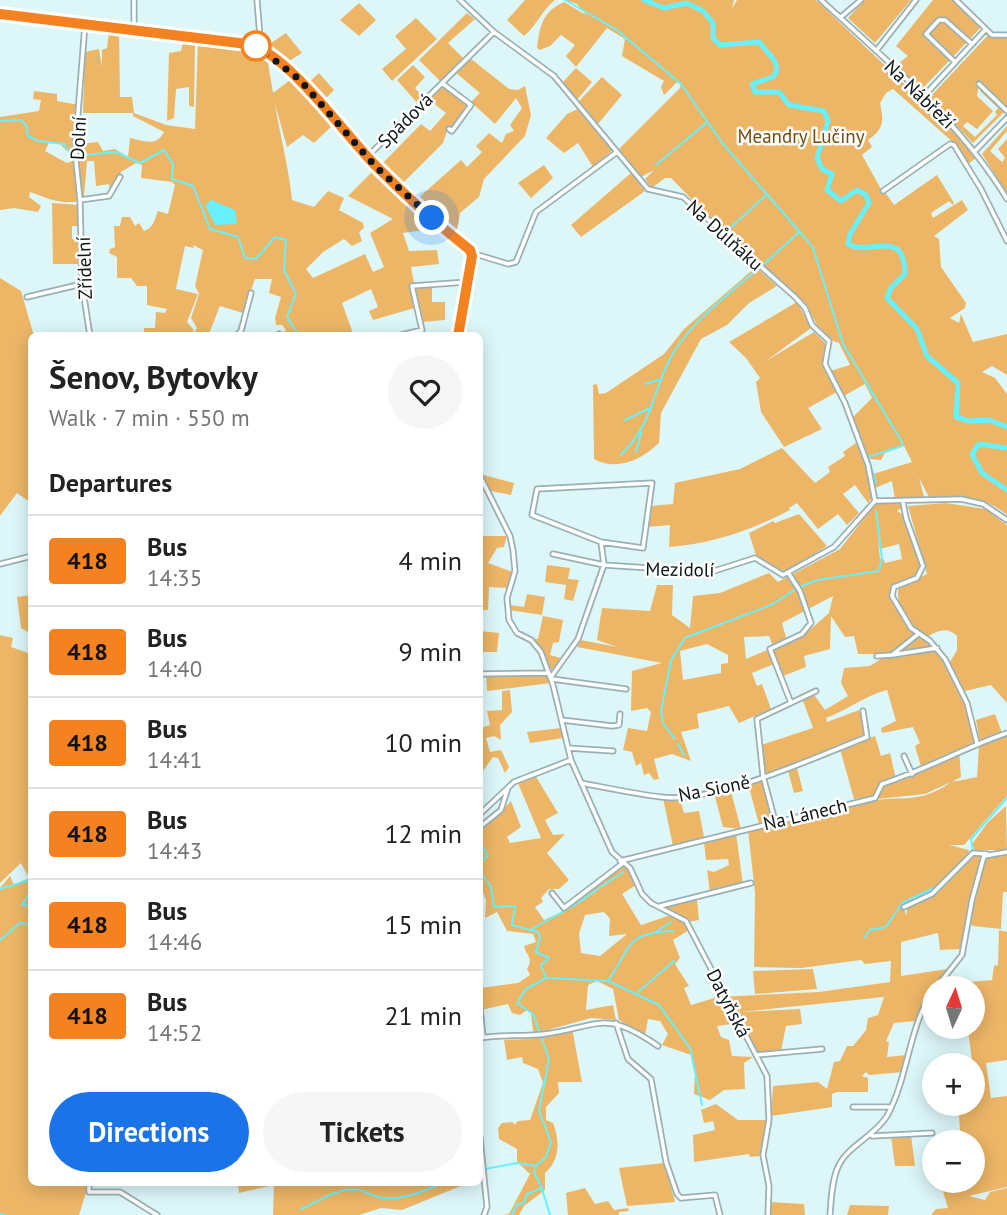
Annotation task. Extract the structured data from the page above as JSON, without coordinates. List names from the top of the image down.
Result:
{
  "streets": {
    "street": [
      "Na Nábřeží",
      "Spádová",
      "Dolní",
      "Na Důlňáku",
      "Zřídelní",
      "Mezidolí",
      "Na Sioně",
      "Na Lánech",
      "Datyňská"
    ]
  },
  "crossings": [
    ["Spádová", "Na Důlňáku"],
    ["Dolní", "Zřídelní"],
    ["Na Sioně", "Na Lánech"],
    ["Na Sioně", "Datyňská"],
    ["Na Lánech", "Datyňská"]
  ],
  "parks": ["Meandry Lučiny"],
  "lines": ["bus line 418"],
  "north": "top",
  "page": {
    "heading": [
      ["Šenov, Bytovky", "Walk · 7 min · 550 m"],
      "Departures"
    ],
    "list": [
      {
        "mark": "418",
        "name": "Bus",
        "note": "14:35",
        "value": "4 min"
      },
      {
        "mark": "418",
        "name": "Bus",
        "note": "14:40",
        "value": "9 min"
      },
      {
        "mark": "418",
        "name": "Bus",
        "note": "14:41",
        "value": "10 min"
      },
      {
        "mark": "418",
        "name": "Bus",
        "note": "14:43",
        "value": "12 min"
      },
      {
        "mark": "418",
        "name": "Bus",
        "note": "14:46",
        "value": "15 min"
      },
      {
        "mark": "418",
        "name": "Bus",
        "note": "14:52",
        "value": "21 min"
      }
    ],
    "map_buttons": ["+", "−"],
    "buttons": ["Directions", "Tickets"]
  }
}
